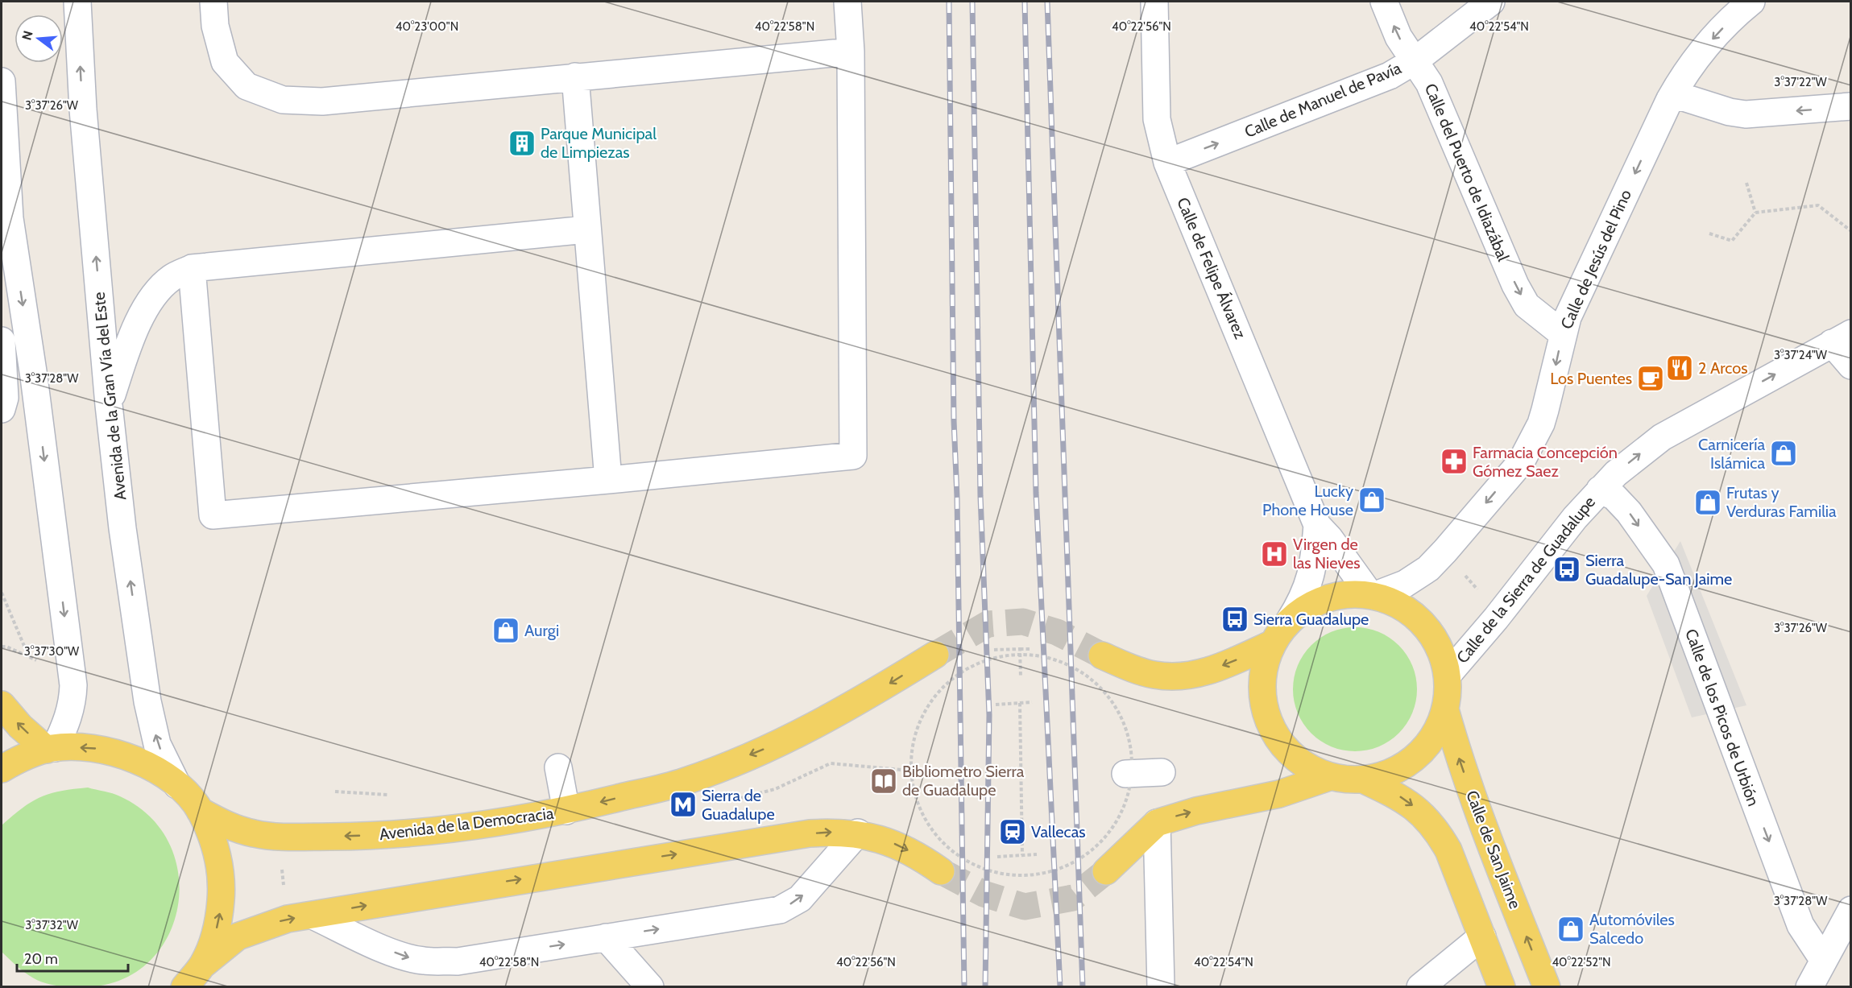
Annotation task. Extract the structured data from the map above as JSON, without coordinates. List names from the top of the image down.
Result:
{
  "streets": {
    "main road": ["Avenida de la Democracia", "Calle de San Jaime"],
    "street": [
      "Calle de Manuel de Pavía",
      "Calle del Puerto de Idiazábal",
      "Calle de Jesús del Pino",
      "Calle de Felipe Álvarez",
      "Avenida de la Gran Vía del Este",
      "Calle de la Sierra de Guadalupe",
      "Calle de los Picos de Urbión"
    ]
  },
  "crossings": [
    ["Calle de Manuel de Pavía", "Calle del Puerto de Idiazábal"],
    ["Calle de Manuel de Pavía", "Calle de Felipe Álvarez"],
    ["Calle del Puerto de Idiazábal", "Calle de Jesús del Pino"],
    ["Calle de Jesús del Pino", "Calle de Felipe Álvarez"],
    ["Calle de la Sierra de Guadalupe", "Calle de los Picos de Urbión"]
  ],
  "one_way": [
    "Calle de Manuel de Pavía",
    "Calle de Jesús del Pino",
    "Calle de la Sierra de Guadalupe",
    "Calle de los Picos de Urbión"
  ],
  "places": {
    "building": ["Parque Municipal de Limpiezas"],
    "restaurant": ["2 Arcos"],
    "cafe": ["Los Puentes"],
    "shop": [
      "Carnicería Islámica",
      "Lucky Phone House",
      "Frutas y Verduras Familia",
      "Aurgi",
      "Automóviles Salcedo"
    ],
    "pharmacy": ["Farmacia Concepción Gómez Saez"],
    "hospital": ["Virgen de las Nieves"],
    "bus stop": ["Sierra Guadalupe-San Jaime", "Sierra Guadalupe"],
    "library": ["Bibliometro Sierra de Guadalupe"],
    "metro station": ["Sierra de Guadalupe"],
    "station": ["Vallecas"]
  },
  "scale_bar": "20 m",
  "north": "left",
  "coordinates": [
    "40°23'00\"N",
    "40°22'58\"N",
    "40°22'56\"N",
    "40°22'54\"N",
    "3°37'22\"W",
    "3°37'26\"W",
    "3°37'24\"W",
    "3°37'28\"W",
    "3°37'30\"W",
    "3°37'32\"W",
    "40°22'52\"N"
  ]
}
